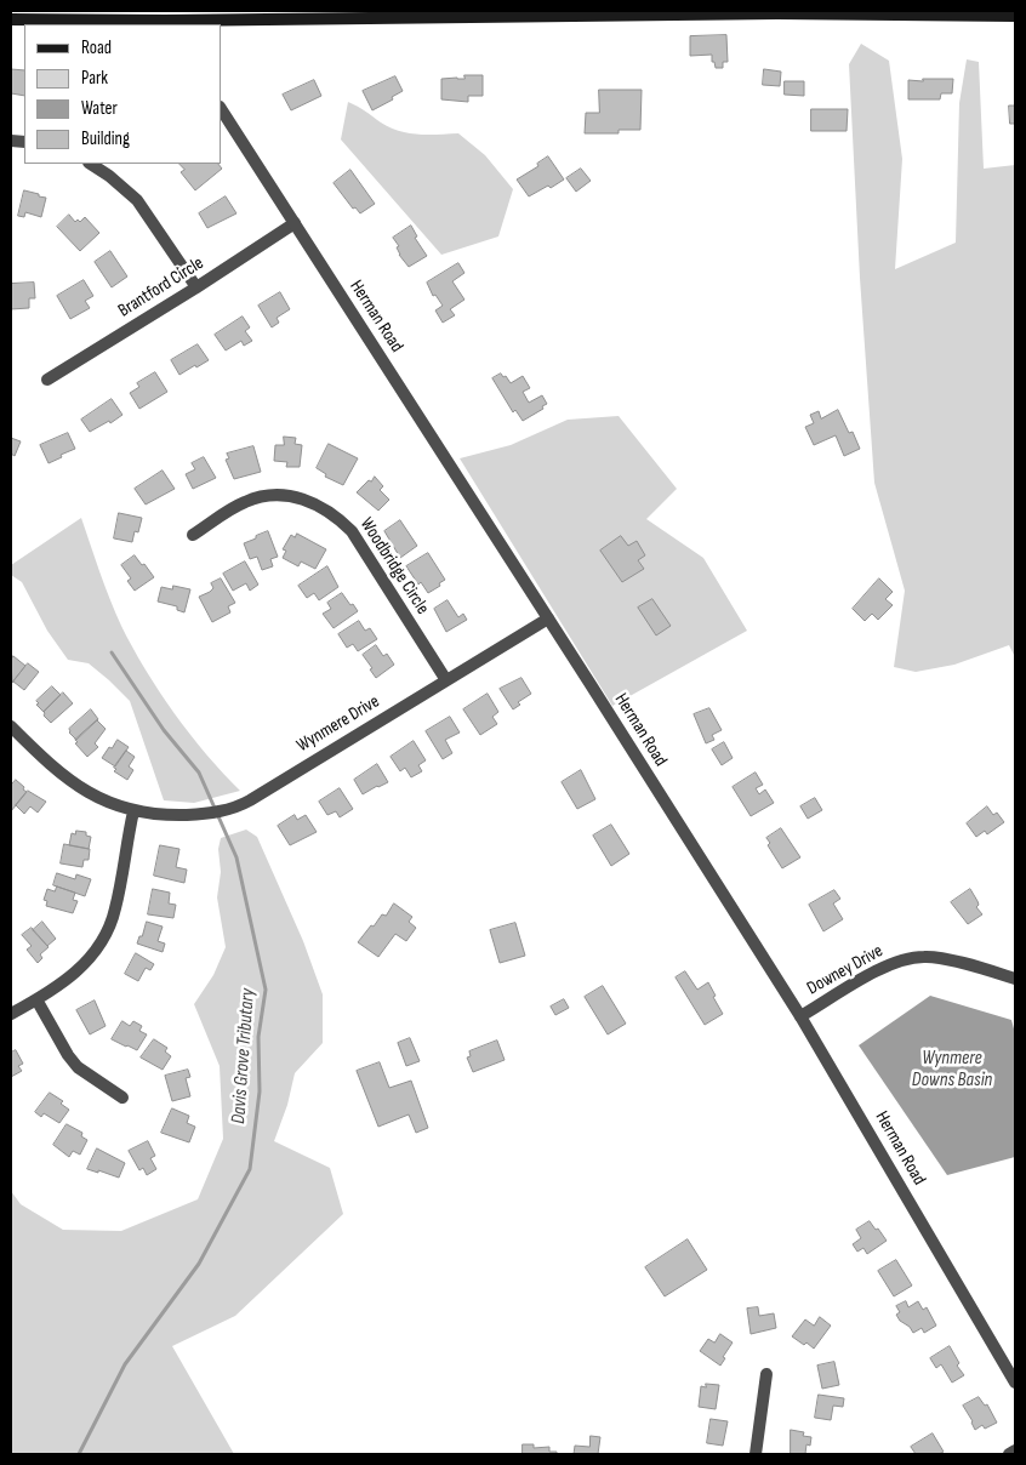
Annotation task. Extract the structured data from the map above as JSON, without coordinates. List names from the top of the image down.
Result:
{
  "streets": {
    "street": [
      "Brantford Circle",
      "Herman Road",
      "Woodbridge Circle",
      "Wynmere Drive",
      "Downey Drive"
    ]
  },
  "crossings": [
    ["Brantford Circle", "Herman Road"],
    ["Herman Road", "Wynmere Drive"],
    ["Herman Road", "Downey Drive"],
    ["Woodbridge Circle", "Wynmere Drive"]
  ],
  "water": ["Davis Grove Tributary", "Wynmere Downs Basin"],
  "legend": [
    "Road",
    "Park",
    "Water",
    "Building"
  ]
}
